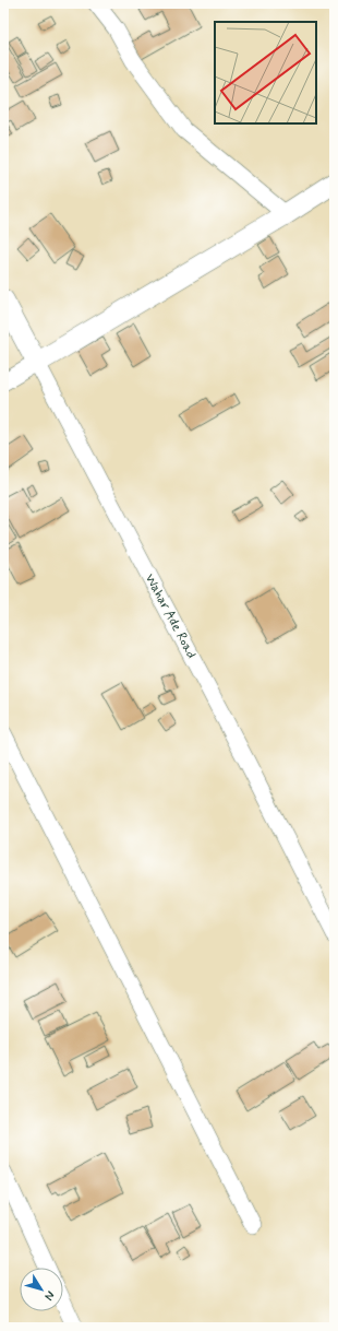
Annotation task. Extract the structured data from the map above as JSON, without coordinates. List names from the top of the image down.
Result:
{
  "streets": {
    "street": ["Wahar Ade Road"]
  },
  "north": "bottom right"
}
